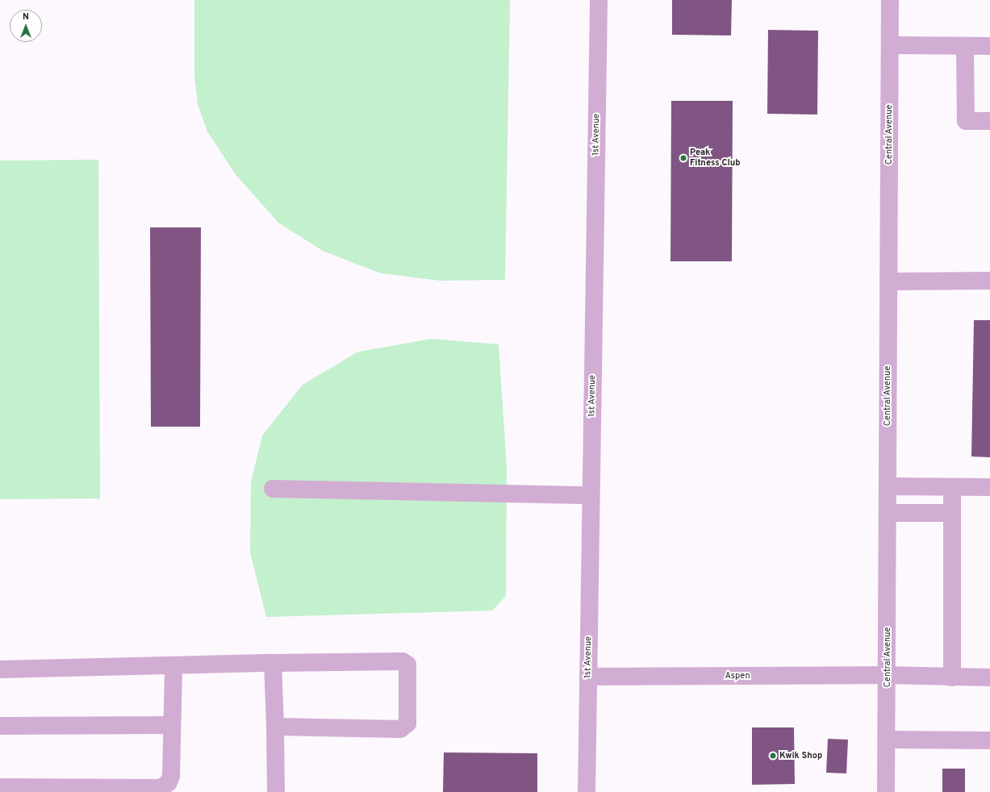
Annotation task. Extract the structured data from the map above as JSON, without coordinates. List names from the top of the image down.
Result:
{
  "streets": {
    "street": ["1st Avenue", "Central Avenue", "Aspen"]
  },
  "crossings": [
    ["1st Avenue", "Aspen"],
    ["Central Avenue", "Aspen"]
  ],
  "places": ["Peak Fitness Club", "Kwik Shop"],
  "north": "top"
}
